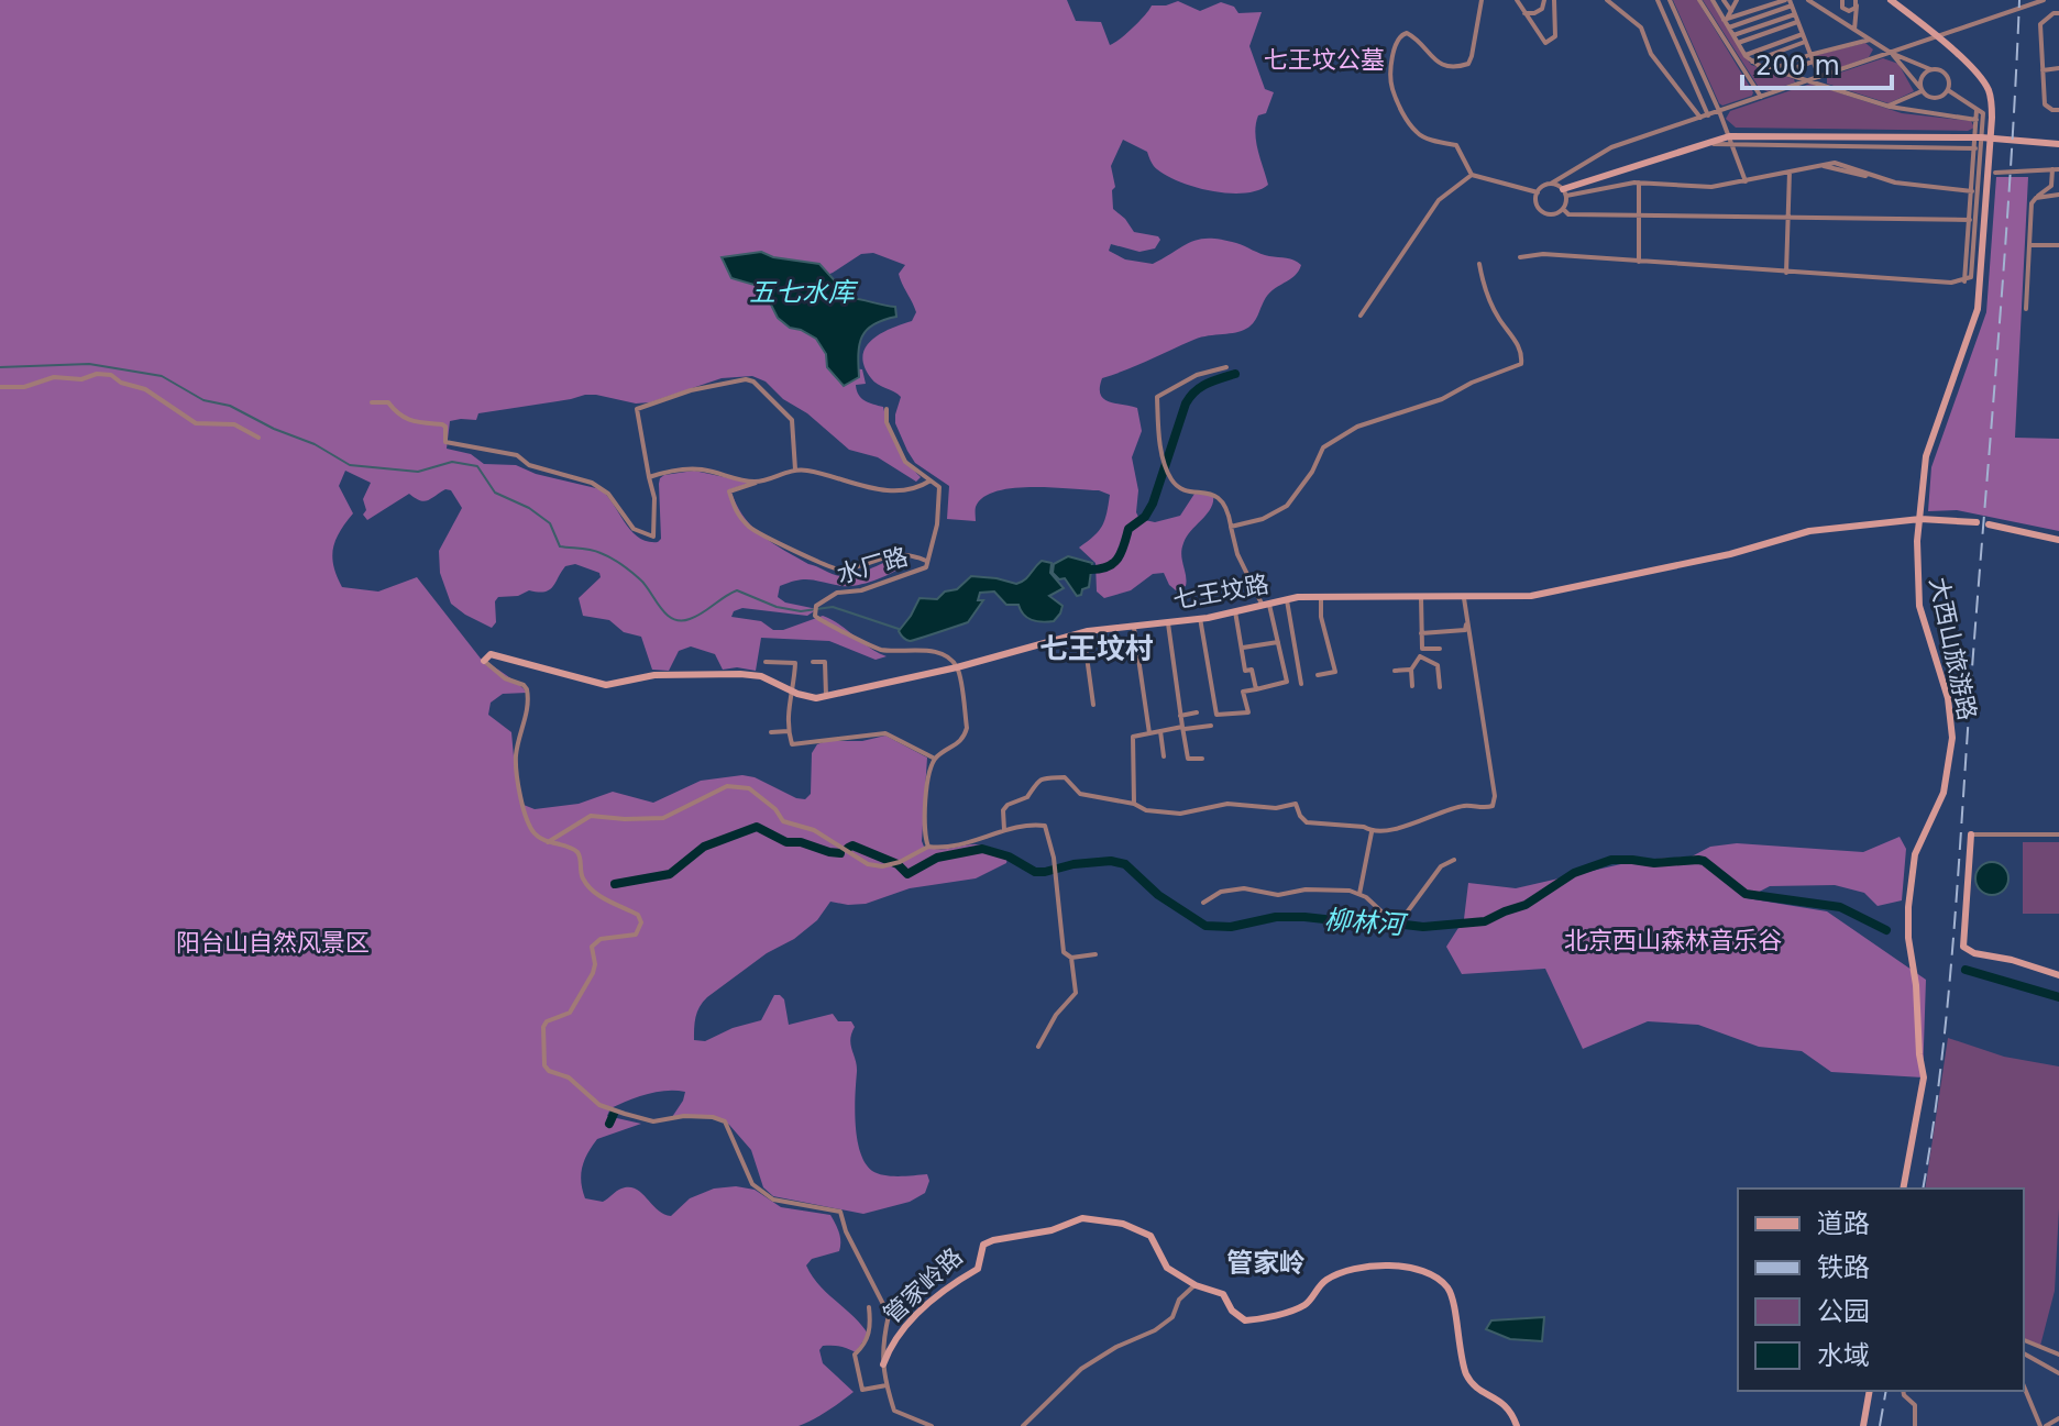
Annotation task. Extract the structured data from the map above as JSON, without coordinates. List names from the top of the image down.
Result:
{
  "streets": {
    "street": [
      "水厂路",
      "七王坟路",
      "大西山旅游路",
      "管家岭路"
    ]
  },
  "crossings": [
    ["水厂路", "七王坟路"],
    ["七王坟路", "大西山旅游路"]
  ],
  "districts": ["七王坟村", "管家岭"],
  "water": ["五七水库", "柳林河"],
  "parks": ["七王坟公墓", "北京西山森林音乐谷", "阳台山自然风景区"],
  "legend": [
    "道路",
    "铁路",
    "公园",
    "水域"
  ],
  "scale_bar": "200 m"
}
